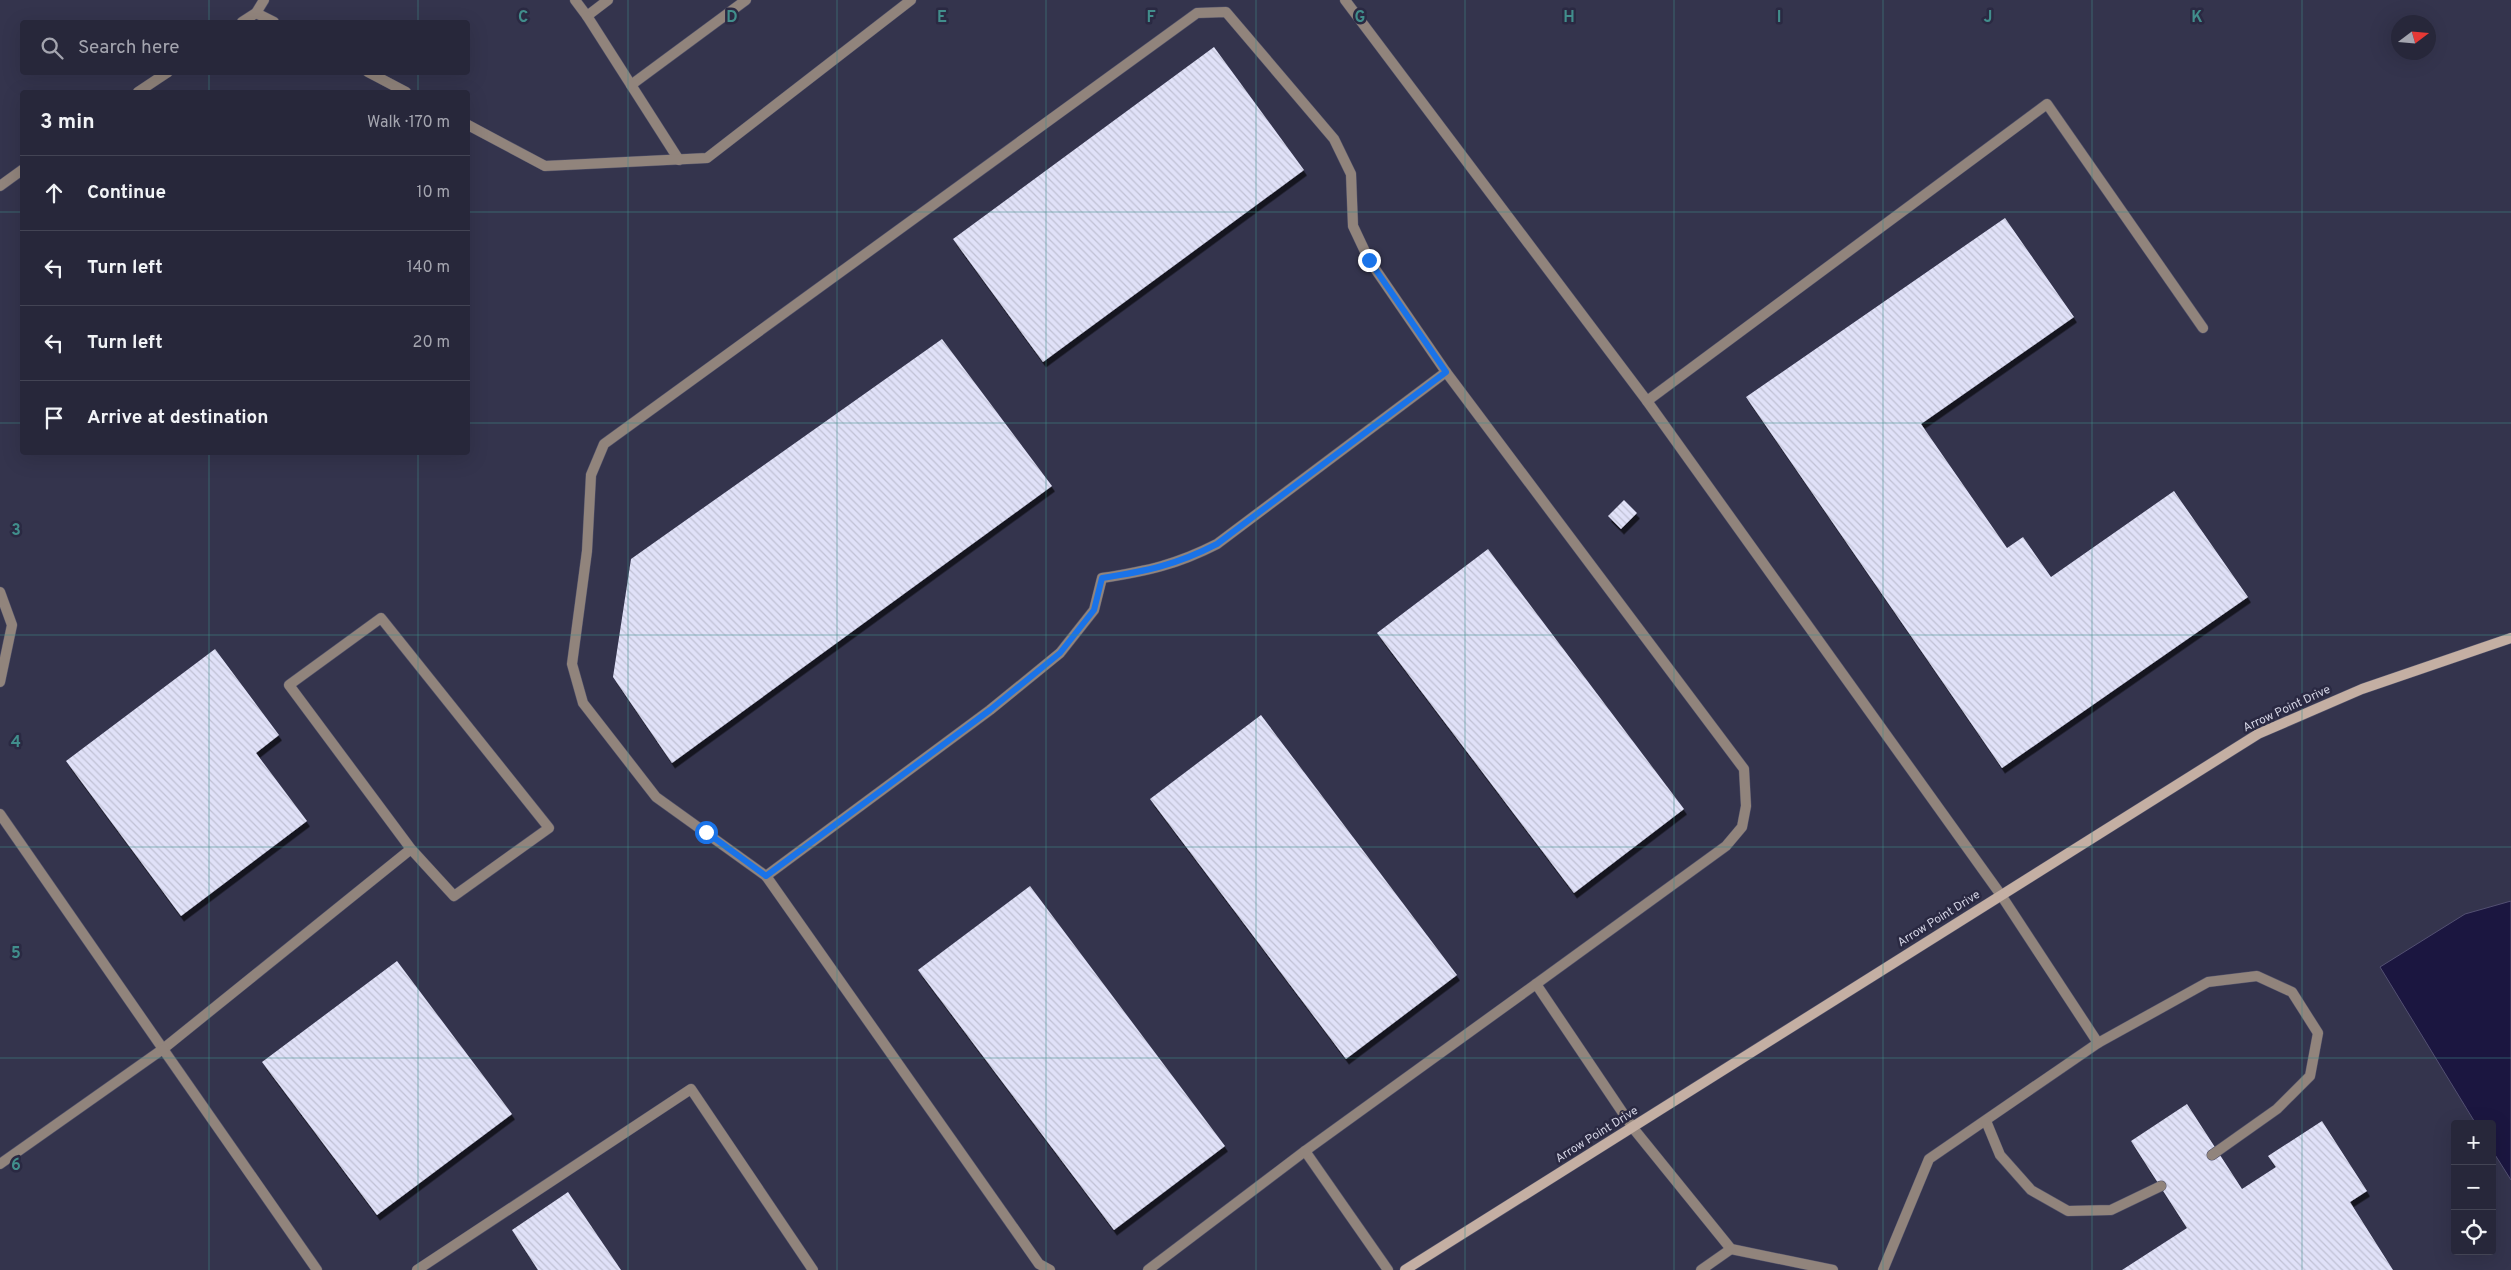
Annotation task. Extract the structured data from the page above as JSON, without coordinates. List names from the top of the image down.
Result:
{
  "streets": {
    "street": ["Arrow Point Drive"]
  },
  "north": "right",
  "page": {
    "search": "Search here",
    "heading": ["3 min", "Walk · 170 m"],
    "list": [
      ["Continue", "10 m"],
      ["Turn left", "140 m"],
      ["Turn left", "20 m"],
      "Arrive at destination"
    ],
    "map_buttons": ["+", "−"]
  },
  "grid": {
    "columns": [
      "C",
      "D",
      "E",
      "F",
      "G",
      "H",
      "I",
      "J",
      "K"
    ],
    "rows": [
      "3",
      "4",
      "5",
      "6"
    ]
  }
}
